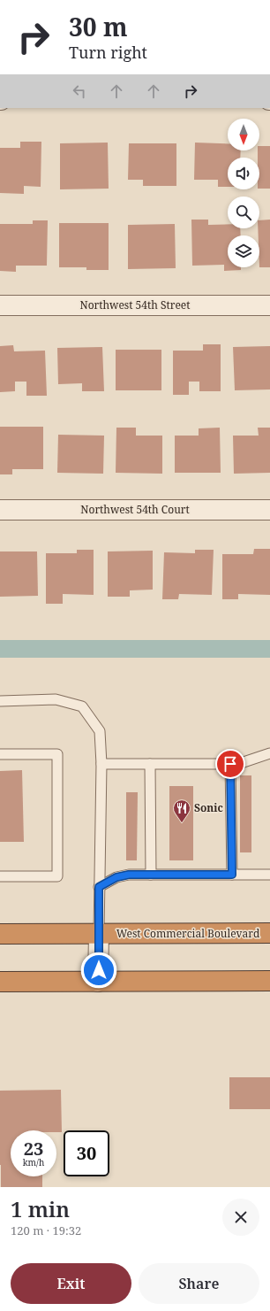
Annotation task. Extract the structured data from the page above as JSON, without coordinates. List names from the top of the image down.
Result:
{
  "streets": {
    "highway": ["West Commercial Boulevard"],
    "street": ["Northwest 54th Street", "Northwest 54th Court"]
  },
  "places": {
    "restaurant": ["Sonic"]
  },
  "north": "bottom",
  "page": {
    "turn": ["30 m", "Turn right"],
    "speed": "23 km/h",
    "limit": "30",
    "heading": ["1 min", "120 m · 19:32"],
    "buttons": ["Exit", "Share"]
  }
}
